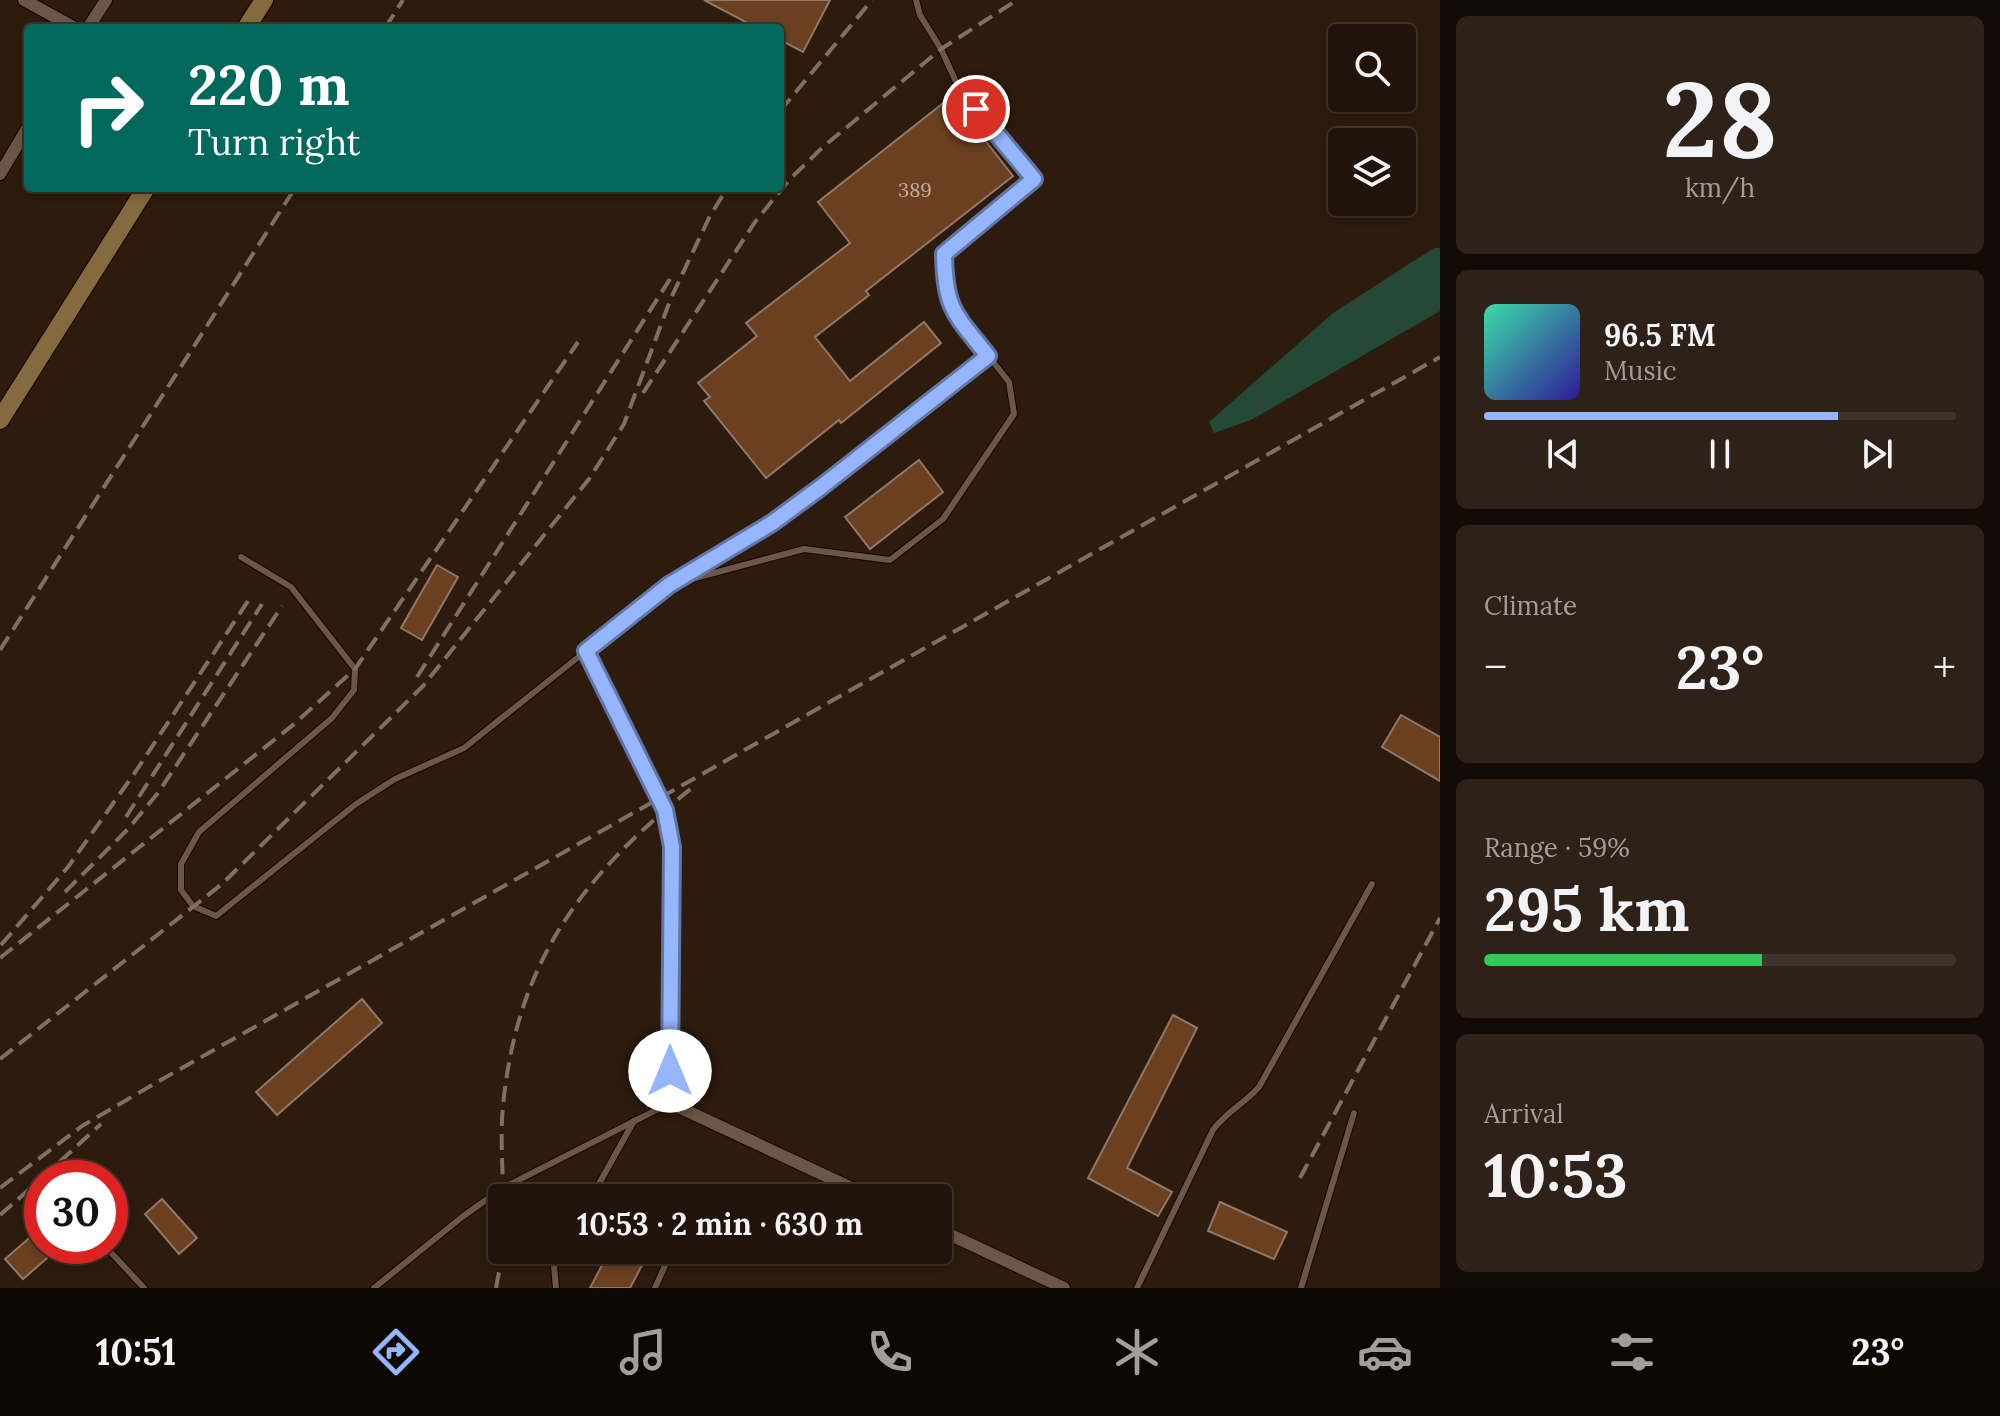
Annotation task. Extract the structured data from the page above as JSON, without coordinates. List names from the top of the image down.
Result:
{
  "house_numbers": ["389"],
  "page": {
    "tile": [
      ["28", "km/h"],
      "Climate",
      ["Range · 59%", "295 km"],
      ["Arrival", "10:53"]
    ],
    "turn": ["220 m", "Turn right"],
    "song": ["96.5 FM", "Music"],
    "heat": ["−", "23°", "+"],
    "limit": "30",
    "trip": "10:53 · 2 min · 630 m",
    "tabs": ["10:51", "23°"]
  }
}
